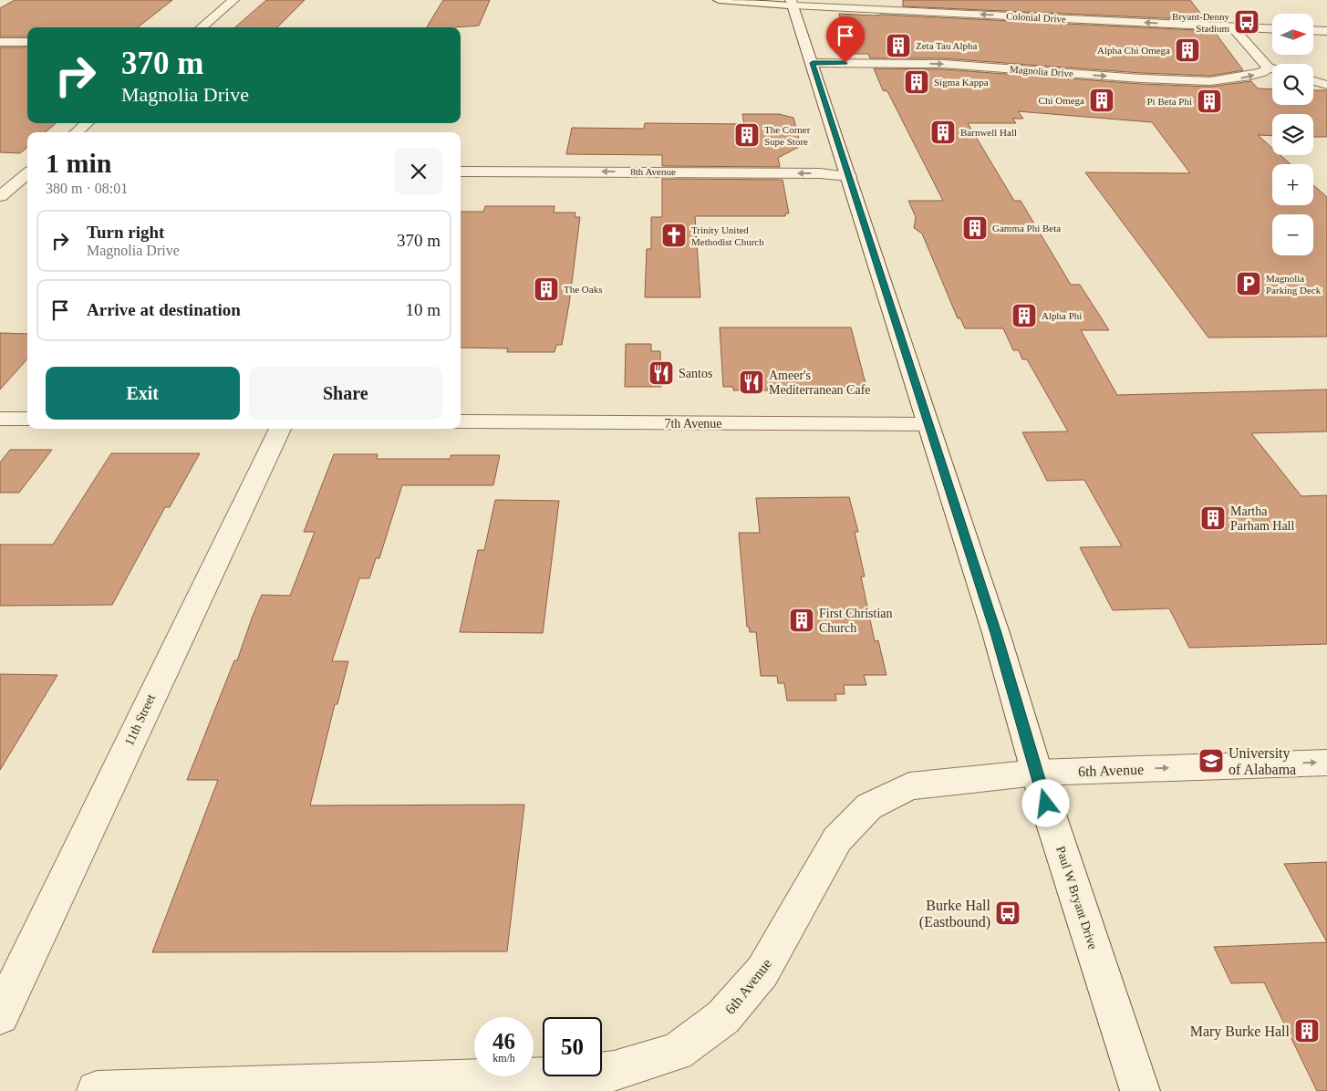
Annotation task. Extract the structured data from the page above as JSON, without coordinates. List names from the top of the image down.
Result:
{
  "streets": {
    "street": [
      "Colonial Drive",
      "Magnolia Drive",
      "8th Avenue",
      "7th Avenue",
      "11th Street",
      "6th Avenue",
      "Paul W Bryant Drive"
    ]
  },
  "crossings": [
    ["Colonial Drive", "Paul W Bryant Drive"],
    ["Magnolia Drive", "Paul W Bryant Drive"],
    ["8th Avenue", "Paul W Bryant Drive"],
    ["7th Avenue", "Paul W Bryant Drive"],
    ["6th Avenue", "Paul W Bryant Drive"]
  ],
  "one_way": ["Colonial Drive", "Magnolia Drive", "8th Avenue"],
  "places": {
    "bus stop": ["Bryant-Denny Stadium", "Burke Hall (Eastbound)"],
    "building": [
      "Zeta Tau Alpha",
      "Alpha Chi Omega",
      "Sigma Kappa",
      "Chi Omega",
      "Pi Beta Phi",
      "Barnwell Hall",
      "The Corner Supe Store",
      "Gamma Phi Beta",
      "The Oaks",
      "Alpha Phi",
      "Martha Parham Hall",
      "First Christian Church",
      "Mary Burke Hall"
    ],
    "church": ["Trinity United Methodist Church"],
    "parking": ["Magnolia Parking Deck"],
    "restaurant": ["Santos", "Ameer's Mediterranean Cafe"],
    "school or university": ["University of Alabama"]
  },
  "north": "right",
  "page": {
    "map_buttons": ["+", "−"],
    "turn": ["370 m", "Magnolia Drive"],
    "heading": ["1 min", "380 m · 08:01"],
    "list": [
      {
        "name": "Turn right",
        "note": "Magnolia Drive",
        "value": "370 m"
      },
      {
        "name": "Arrive at destination",
        "value": "10 m"
      }
    ],
    "buttons": ["Exit", "Share"],
    "speed": "46 km/h",
    "limit": "50"
  }
}
